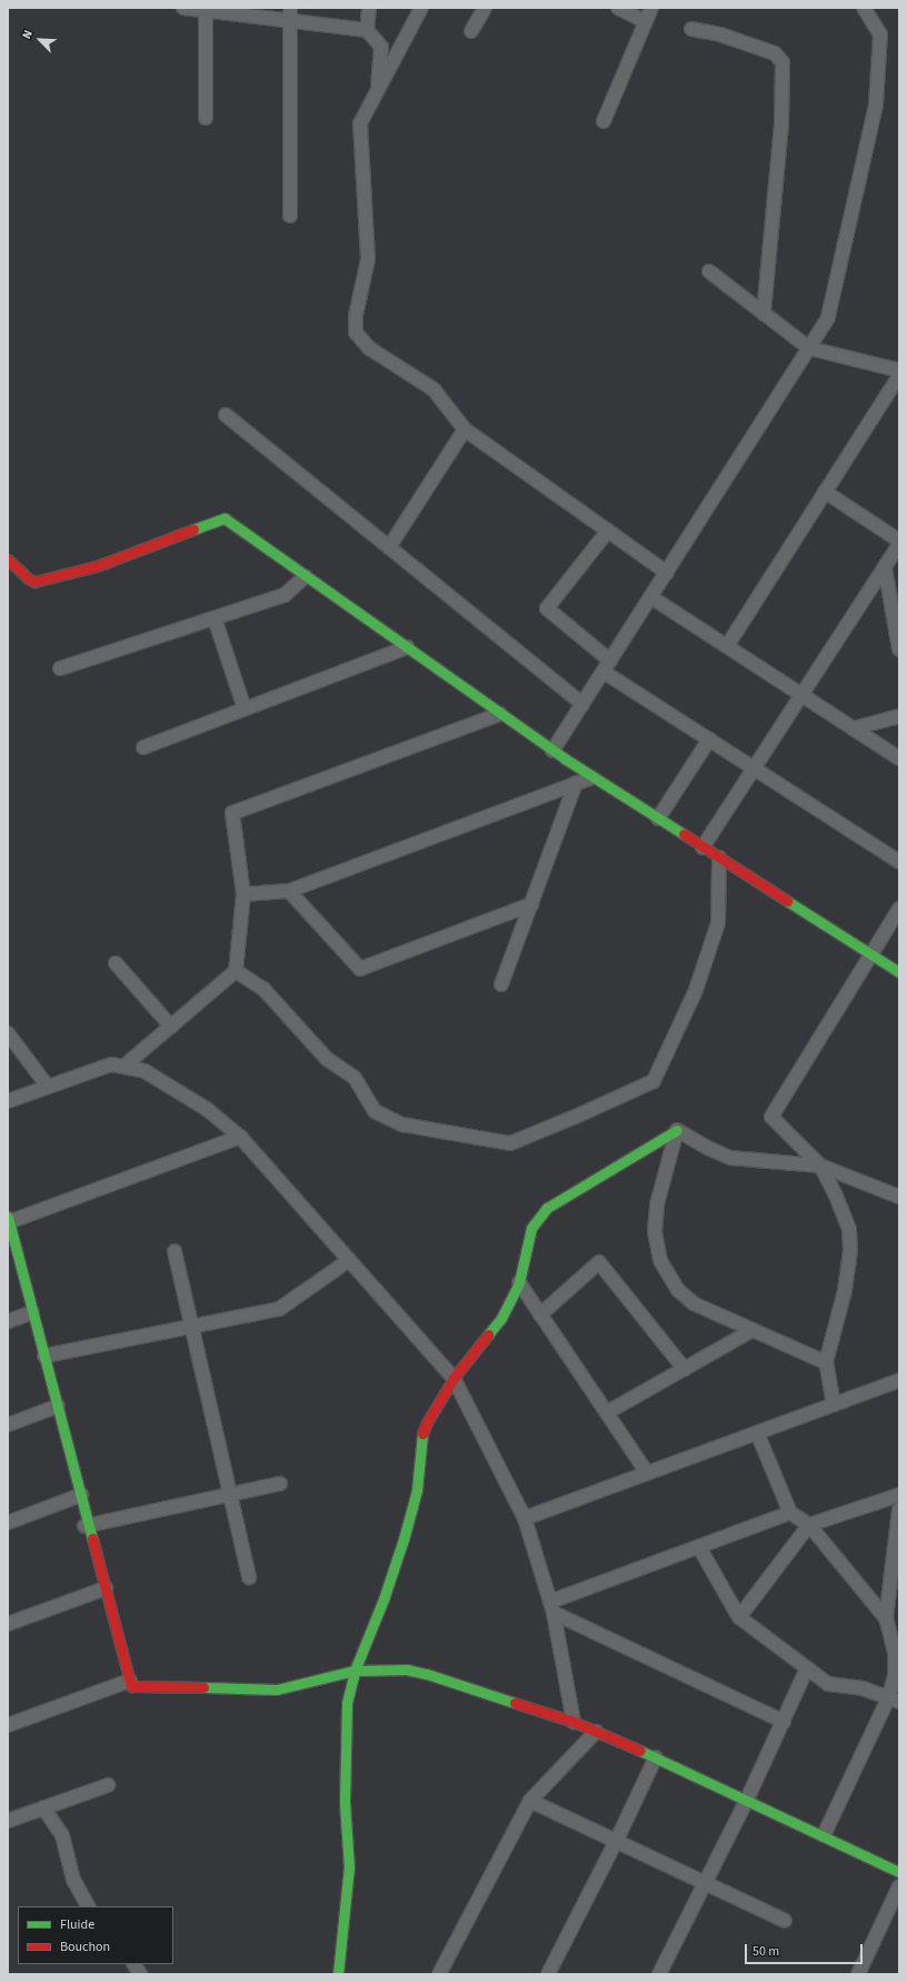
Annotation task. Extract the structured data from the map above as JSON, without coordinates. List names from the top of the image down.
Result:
{
  "legend": ["Fluide", "Bouchon"],
  "scale_bar": "50 m",
  "north": "top left"
}
